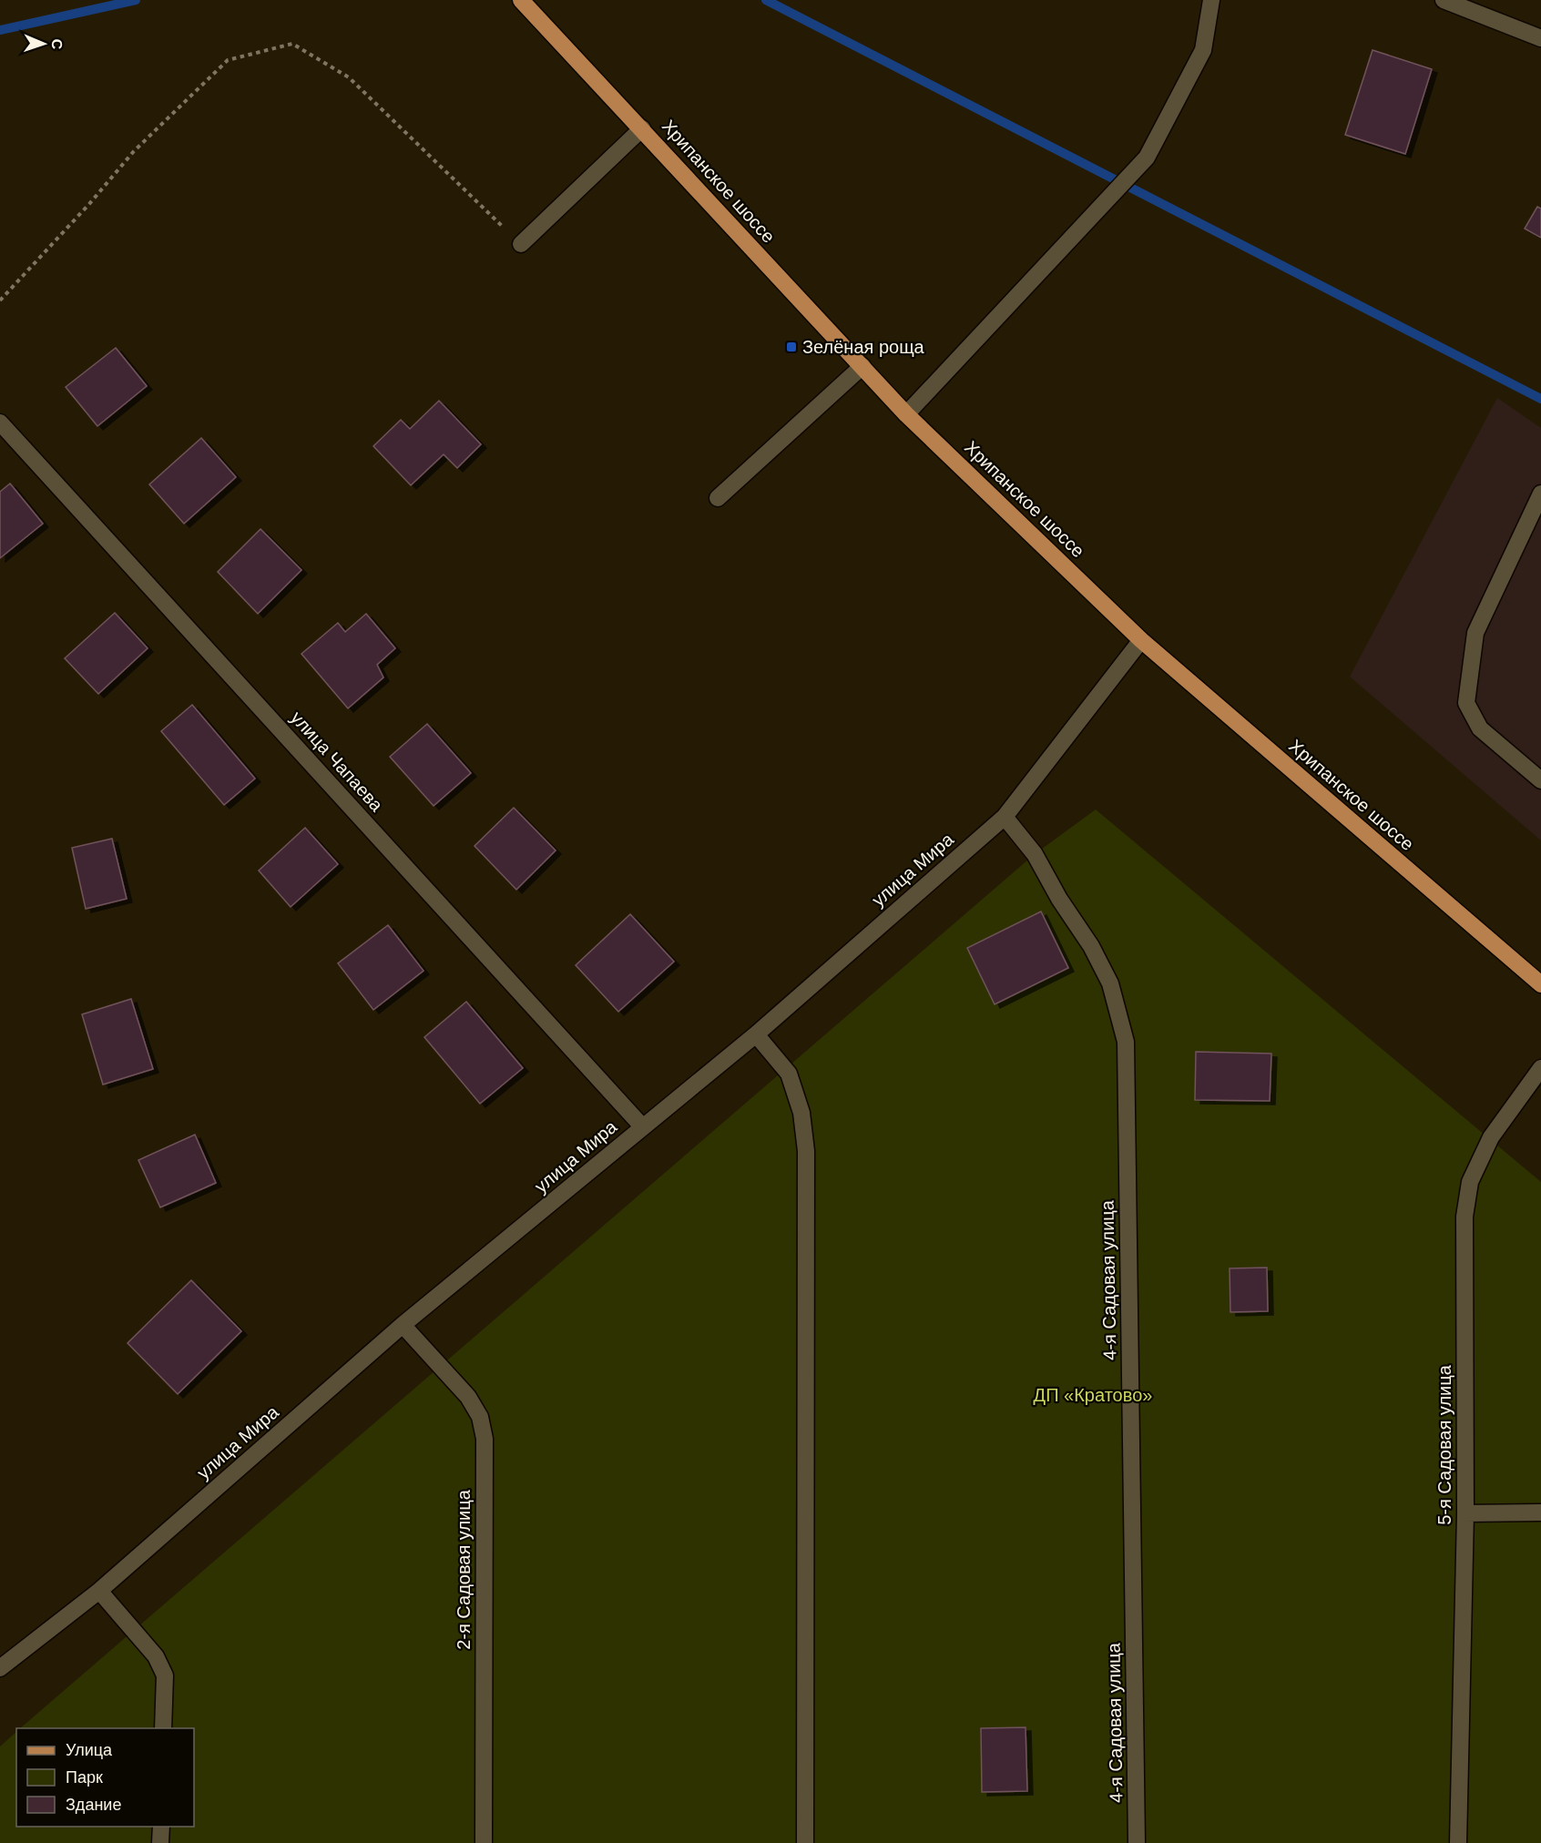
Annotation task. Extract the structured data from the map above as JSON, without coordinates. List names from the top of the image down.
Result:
{
  "streets": {
    "main road": ["Хрипанское шоссе"],
    "street": [
      "улица Чапаева",
      "улица Мира",
      "4-я Садовая улица",
      "5-я Садовая улица",
      "2-я Садовая улица"
    ]
  },
  "crossings": [
    ["Хрипанское шоссе", "улица Мира"],
    ["улица Чапаева", "улица Мира"],
    ["улица Мира", "4-я Садовая улица"],
    ["улица Мира", "2-я Садовая улица"]
  ],
  "parks": ["ДП «Кратово»"],
  "places": {
    "transit": ["Зелёная роща"]
  },
  "legend": ["Улица", "Парк", "Здание"],
  "north": "right"
}
